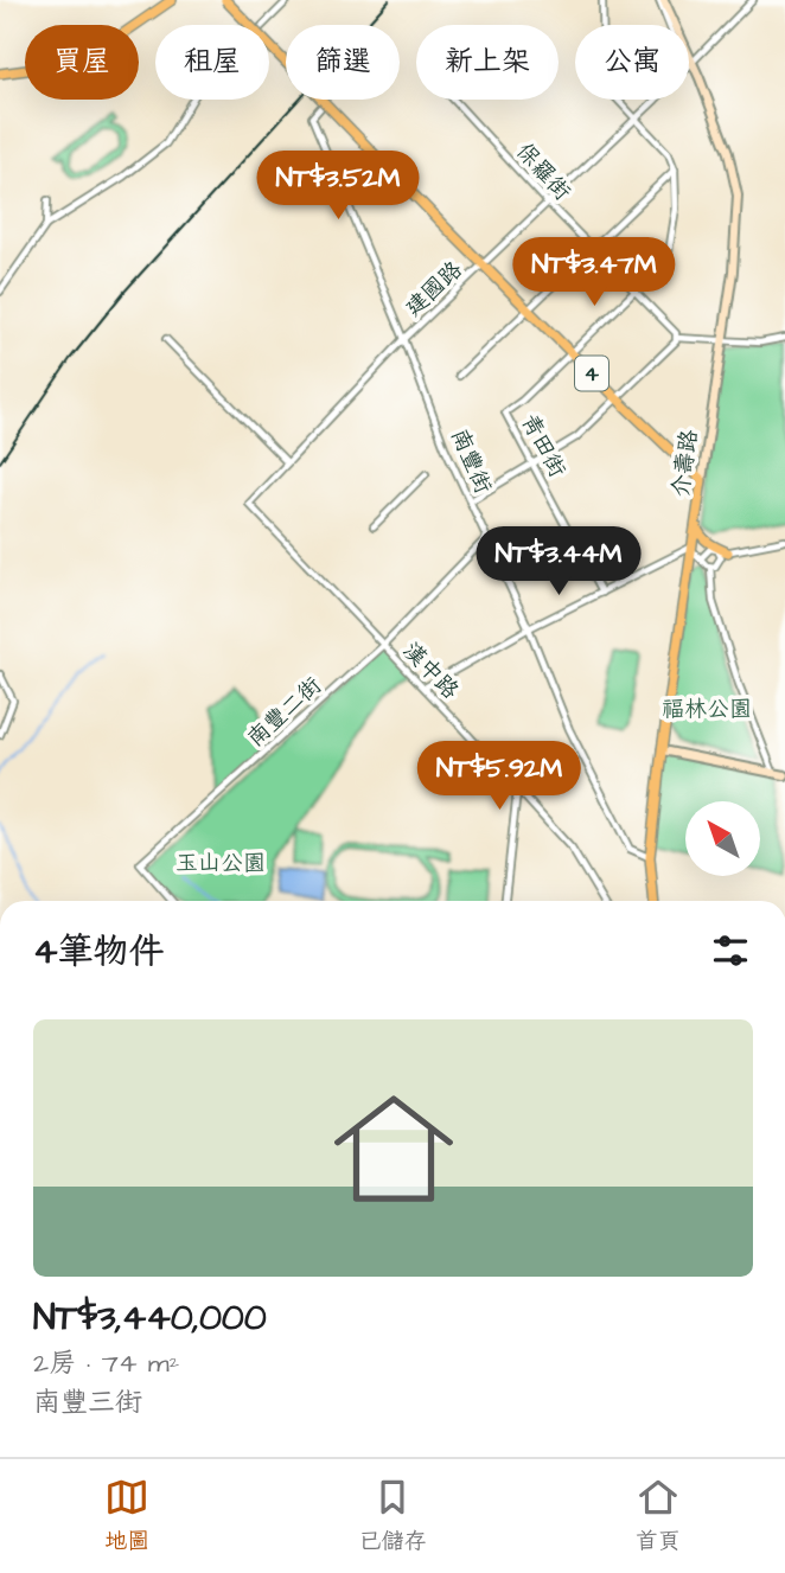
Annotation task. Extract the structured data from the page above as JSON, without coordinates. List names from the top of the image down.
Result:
{
  "streets": {
    "main road": ["4", "介壽路"],
    "street": [
      "保羅街",
      "建國路",
      "青田街",
      "南豐街",
      "漢中路",
      "南豐二街"
    ]
  },
  "crossings": [
    ["保羅街", "建國路"],
    ["保羅街", "青田街"],
    ["建國路", "4"],
    ["建國路", "南豐街"],
    ["建國路", "介壽路"],
    ["建國路", "漢中路"],
    ["4", "青田街"],
    ["4", "介壽路"],
    ["南豐街", "介壽路"],
    ["南豐街", "南豐二街"],
    ["漢中路", "南豐二街"]
  ],
  "parks": ["福林公園", "玉山公園"],
  "north": "top left",
  "page": {
    "chip": [
      "買屋",
      "租屋",
      "篩選",
      "新上架",
      "公寓"
    ],
    "price": [
      "NT$3.52M",
      "NT$3.47M",
      "NT$3.44M",
      "NT$5.92M"
    ],
    "heading": "4筆物件",
    "list": [
      {
        "name": "NT$3,440,000",
        "note": "2房 · 74 m² · 南豐三街"
      }
    ],
    "tabs": ["地圖", "已儲存", "首頁"]
  }
}
